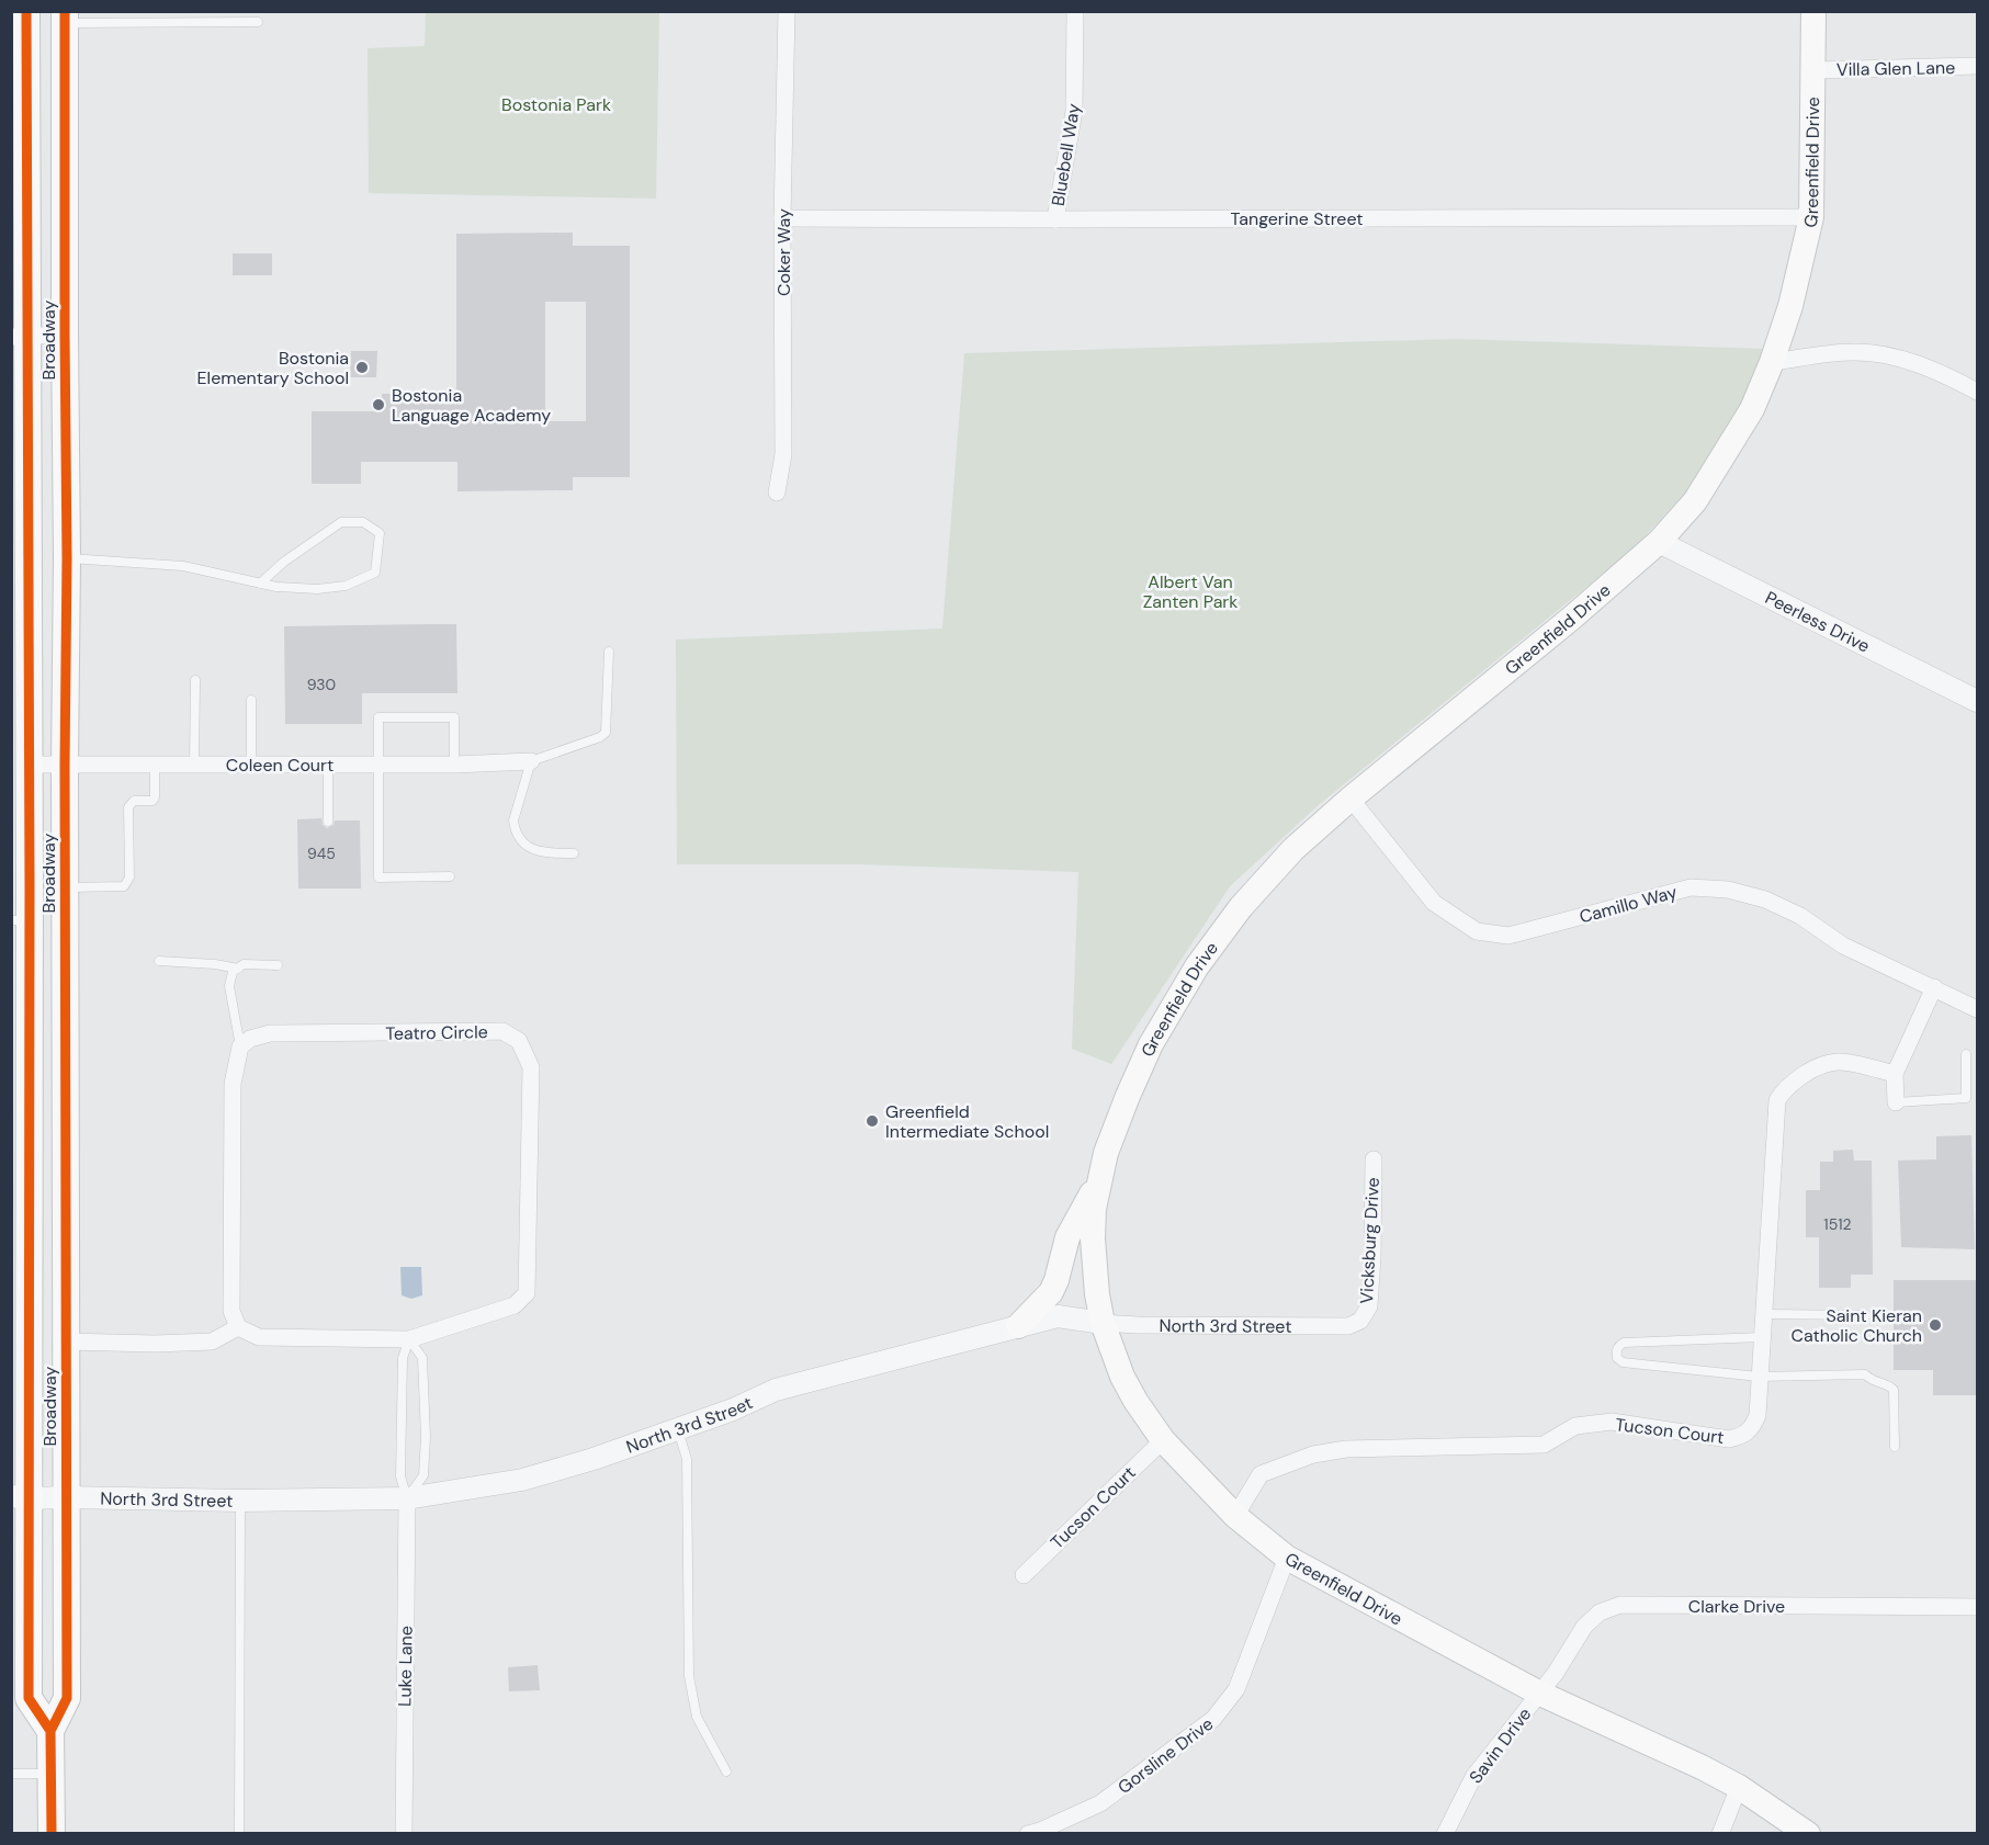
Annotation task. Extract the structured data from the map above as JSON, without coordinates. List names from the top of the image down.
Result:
{
  "streets": {
    "main road": ["Greenfield Drive", "Broadway"],
    "street": [
      "Villa Glen Lane",
      "Bluebell Way",
      "Tangerine Street",
      "Coker Way",
      "Peerless Drive",
      "Coleen Court",
      "Camillo Way",
      "Teatro Circle",
      "Vicksburg Drive",
      "North 3rd Street",
      "Tucson Court",
      "Clarke Drive",
      "Luke Lane",
      "Savin Drive",
      "Gorsline Drive"
    ]
  },
  "crossings": [
    ["Villa Glen Lane", "Greenfield Drive"],
    ["Bluebell Way", "Tangerine Street"],
    ["Greenfield Drive", "Tangerine Street"],
    ["Greenfield Drive", "Peerless Drive"],
    ["Greenfield Drive", "Camillo Way"],
    ["Greenfield Drive", "North 3rd Street"],
    ["Greenfield Drive", "Tucson Court"],
    ["Greenfield Drive", "Clarke Drive"],
    ["Greenfield Drive", "Savin Drive"],
    ["Greenfield Drive", "Gorsline Drive"],
    ["Tangerine Street", "Coker Way"],
    ["Broadway", "Coleen Court"],
    ["Broadway", "North 3rd Street"],
    ["Vicksburg Drive", "North 3rd Street"],
    ["North 3rd Street", "Luke Lane"],
    ["Clarke Drive", "Savin Drive"]
  ],
  "parks": ["Bostonia Park", "Albert Van Zanten Park"],
  "places": [
    "Bostonia Elementary School",
    "Bostonia Language Academy",
    "Greenfield Intermediate School",
    "Saint Kieran Catholic Church"
  ],
  "house_numbers": ["930", "945", "1512"]
}
